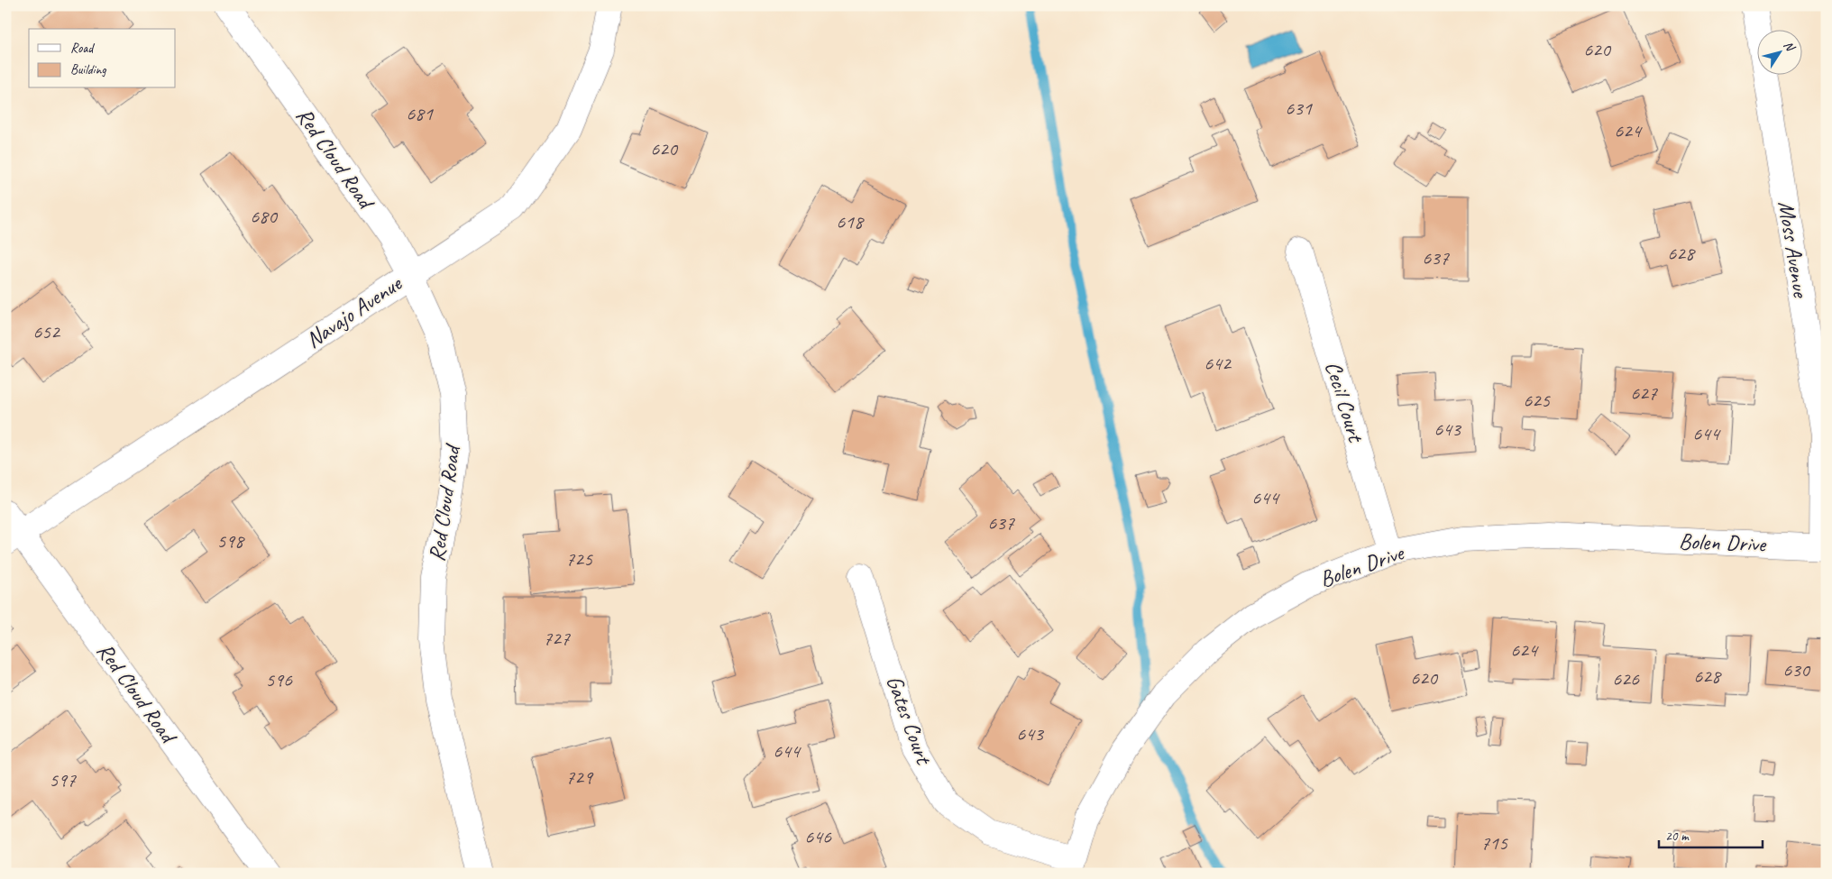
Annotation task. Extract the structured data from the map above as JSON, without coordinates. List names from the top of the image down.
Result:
{
  "streets": {
    "street": [
      "Red Cloud Road",
      "Moss Avenue",
      "Navajo Avenue",
      "Cecil Court",
      "Bolen Drive",
      "Gates Court"
    ]
  },
  "crossings": [
    ["Red Cloud Road", "Navajo Avenue"],
    ["Moss Avenue", "Bolen Drive"],
    ["Cecil Court", "Bolen Drive"],
    ["Bolen Drive", "Gates Court"]
  ],
  "house_numbers": [
    "620",
    "631",
    "681",
    "624",
    "620",
    "680",
    "618",
    "628",
    "637",
    "652",
    "642",
    "627",
    "625",
    "643",
    "644",
    "644",
    "637",
    "598",
    "725",
    "727",
    "624",
    "630",
    "628",
    "620",
    "626",
    "596",
    "643",
    "644",
    "729",
    "597",
    "646",
    "715"
  ],
  "legend": ["Road", "Building"],
  "scale_bar": "20 m",
  "north": "top right"
}
